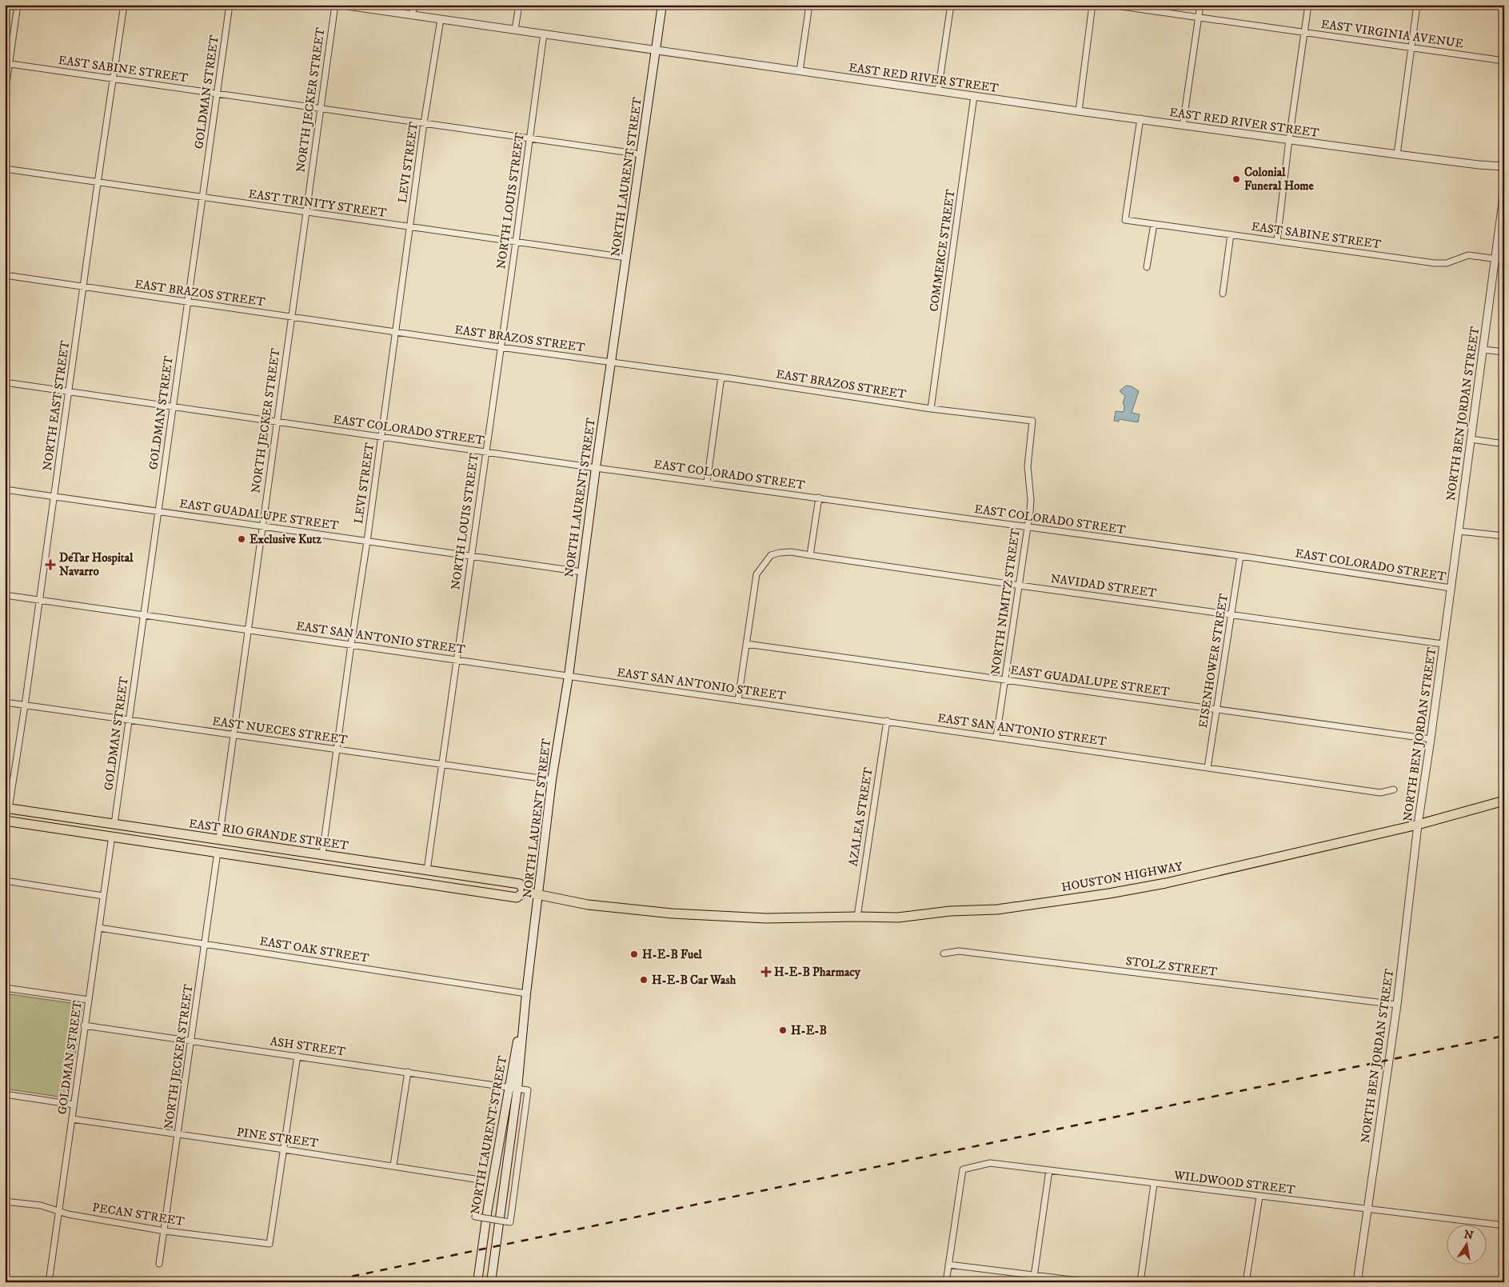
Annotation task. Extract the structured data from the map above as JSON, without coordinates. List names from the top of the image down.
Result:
{
  "streets": {
    "main road": ["NORTH LAURENT STREET", "EAST RIO GRANDE STREET", "HOUSTON HIGHWAY"],
    "street": [
      "EAST VIRGINIA AVENUE",
      "EAST SABINE STREET",
      "EAST RED RIVER STREET",
      "GOLDMAN STREET",
      "NORTH JECKER STREET",
      "LEVI STREET",
      "NORTH LOUIS STREET",
      "EAST TRINITY STREET",
      "COMMERCE STREET",
      "EAST BRAZOS STREET",
      "NORTH EAST STREET",
      "NORTH BEN JORDAN STREET",
      "EAST COLORADO STREET",
      "EAST GUADALUPE STREET",
      "NAVIDAD STREET",
      "NORTH NIMITZ STREET",
      "EAST SAN ANTONIO STREET",
      "EISENHOWER STREET",
      "EAST NUECES STREET",
      "AZALEA STREET",
      "EAST OAK STREET",
      "STOLZ STREET",
      "ASH STREET",
      "PINE STREET",
      "WILDWOOD STREET",
      "PECAN STREET"
    ]
  },
  "crossings": [
    ["EAST SABINE STREET", "EAST RED RIVER STREET"],
    ["EAST SABINE STREET", "GOLDMAN STREET"],
    ["EAST SABINE STREET", "NORTH JECKER STREET"],
    ["EAST SABINE STREET", "LEVI STREET"],
    ["EAST SABINE STREET", "NORTH LAURENT STREET"],
    ["EAST SABINE STREET", "NORTH LOUIS STREET"],
    ["EAST SABINE STREET", "NORTH EAST STREET"],
    ["EAST SABINE STREET", "NORTH BEN JORDAN STREET"],
    ["EAST RED RIVER STREET", "LEVI STREET"],
    ["EAST RED RIVER STREET", "NORTH LAURENT STREET"],
    ["EAST RED RIVER STREET", "NORTH LOUIS STREET"],
    ["EAST RED RIVER STREET", "COMMERCE STREET"],
    ["GOLDMAN STREET", "EAST TRINITY STREET"],
    ["GOLDMAN STREET", "EAST BRAZOS STREET"],
    ["GOLDMAN STREET", "EAST COLORADO STREET"],
    ["GOLDMAN STREET", "EAST GUADALUPE STREET"],
    ["GOLDMAN STREET", "EAST SAN ANTONIO STREET"],
    ["GOLDMAN STREET", "EAST NUECES STREET"],
    ["GOLDMAN STREET", "EAST RIO GRANDE STREET"],
    ["GOLDMAN STREET", "EAST OAK STREET"],
    ["GOLDMAN STREET", "ASH STREET"],
    ["GOLDMAN STREET", "PINE STREET"],
    ["GOLDMAN STREET", "PECAN STREET"],
    ["NORTH JECKER STREET", "EAST TRINITY STREET"],
    ["NORTH JECKER STREET", "EAST BRAZOS STREET"],
    ["NORTH JECKER STREET", "EAST COLORADO STREET"],
    ["NORTH JECKER STREET", "EAST GUADALUPE STREET"],
    ["NORTH JECKER STREET", "EAST SAN ANTONIO STREET"],
    ["NORTH JECKER STREET", "EAST NUECES STREET"],
    ["NORTH JECKER STREET", "EAST RIO GRANDE STREET"],
    ["NORTH JECKER STREET", "EAST OAK STREET"],
    ["NORTH JECKER STREET", "ASH STREET"],
    ["NORTH JECKER STREET", "PINE STREET"],
    ["NORTH JECKER STREET", "PECAN STREET"],
    ["LEVI STREET", "EAST TRINITY STREET"],
    ["LEVI STREET", "EAST BRAZOS STREET"],
    ["LEVI STREET", "EAST COLORADO STREET"],
    ["LEVI STREET", "EAST GUADALUPE STREET"],
    ["LEVI STREET", "EAST SAN ANTONIO STREET"],
    ["LEVI STREET", "EAST NUECES STREET"],
    ["LEVI STREET", "EAST RIO GRANDE STREET"],
    ["NORTH LAURENT STREET", "EAST TRINITY STREET"],
    ["NORTH LAURENT STREET", "EAST BRAZOS STREET"],
    ["NORTH LAURENT STREET", "EAST COLORADO STREET"],
    ["NORTH LAURENT STREET", "EAST GUADALUPE STREET"],
    ["NORTH LAURENT STREET", "EAST SAN ANTONIO STREET"],
    ["NORTH LAURENT STREET", "EAST NUECES STREET"],
    ["NORTH LAURENT STREET", "EAST RIO GRANDE STREET"],
    ["NORTH LAURENT STREET", "EAST OAK STREET"],
    ["NORTH LAURENT STREET", "ASH STREET"],
    ["NORTH LOUIS STREET", "EAST TRINITY STREET"],
    ["NORTH LOUIS STREET", "EAST BRAZOS STREET"],
    ["NORTH LOUIS STREET", "EAST COLORADO STREET"],
    ["NORTH LOUIS STREET", "EAST GUADALUPE STREET"],
    ["NORTH LOUIS STREET", "EAST SAN ANTONIO STREET"],
    ["NORTH LOUIS STREET", "EAST NUECES STREET"],
    ["NORTH LOUIS STREET", "EAST RIO GRANDE STREET"],
    ["EAST TRINITY STREET", "NORTH EAST STREET"],
    ["COMMERCE STREET", "EAST BRAZOS STREET"],
    ["EAST BRAZOS STREET", "NORTH EAST STREET"],
    ["EAST BRAZOS STREET", "NORTH NIMITZ STREET"],
    ["NORTH EAST STREET", "EAST COLORADO STREET"],
    ["NORTH EAST STREET", "EAST GUADALUPE STREET"],
    ["NORTH EAST STREET", "EAST SAN ANTONIO STREET"],
    ["NORTH EAST STREET", "EAST NUECES STREET"],
    ["NORTH EAST STREET", "EAST RIO GRANDE STREET"],
    ["NORTH BEN JORDAN STREET", "EAST COLORADO STREET"],
    ["NORTH BEN JORDAN STREET", "EAST GUADALUPE STREET"],
    ["NORTH BEN JORDAN STREET", "NAVIDAD STREET"],
    ["NORTH BEN JORDAN STREET", "HOUSTON HIGHWAY"],
    ["NORTH BEN JORDAN STREET", "STOLZ STREET"],
    ["NORTH BEN JORDAN STREET", "WILDWOOD STREET"],
    ["EAST COLORADO STREET", "NORTH NIMITZ STREET"],
    ["EAST COLORADO STREET", "EISENHOWER STREET"],
    ["EAST GUADALUPE STREET", "NAVIDAD STREET"],
    ["EAST GUADALUPE STREET", "NORTH NIMITZ STREET"],
    ["EAST GUADALUPE STREET", "EISENHOWER STREET"],
    ["NAVIDAD STREET", "NORTH NIMITZ STREET"],
    ["NAVIDAD STREET", "EISENHOWER STREET"],
    ["NORTH NIMITZ STREET", "EAST SAN ANTONIO STREET"],
    ["EAST SAN ANTONIO STREET", "EISENHOWER STREET"],
    ["EAST SAN ANTONIO STREET", "AZALEA STREET"],
    ["AZALEA STREET", "HOUSTON HIGHWAY"],
    ["EAST RIO GRANDE STREET", "HOUSTON HIGHWAY"],
    ["ASH STREET", "PINE STREET"],
    ["PINE STREET", "PECAN STREET"]
  ],
  "places": {
    "other": [
      "Colonial Funeral Home",
      "Exclusive Kutz",
      "H-E-B Fuel",
      "H-E-B Car Wash",
      "H-E-B"
    ],
    "health": ["DeTar Hospital Navarro", "H-E-B Pharmacy"]
  },
  "north": "top"
}
